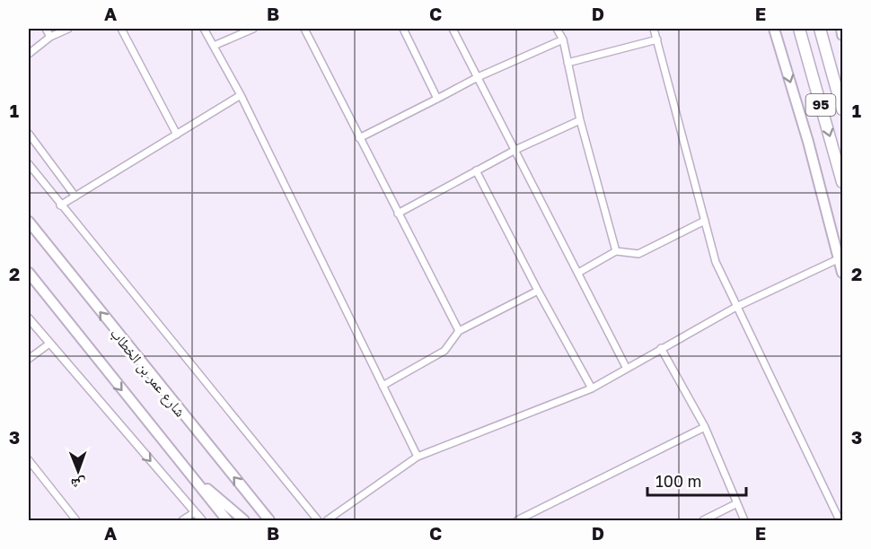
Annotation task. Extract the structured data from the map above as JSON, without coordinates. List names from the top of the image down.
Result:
{
  "streets": {
    "highway": ["95"],
    "main road": ["شارع عمر بن الخطاب"]
  },
  "scale_bar": "100 m",
  "north": "bottom",
  "grid": {
    "columns": [
      "A",
      "B",
      "C",
      "D",
      "E"
    ],
    "rows": ["1", "2", "3"]
  }
}
